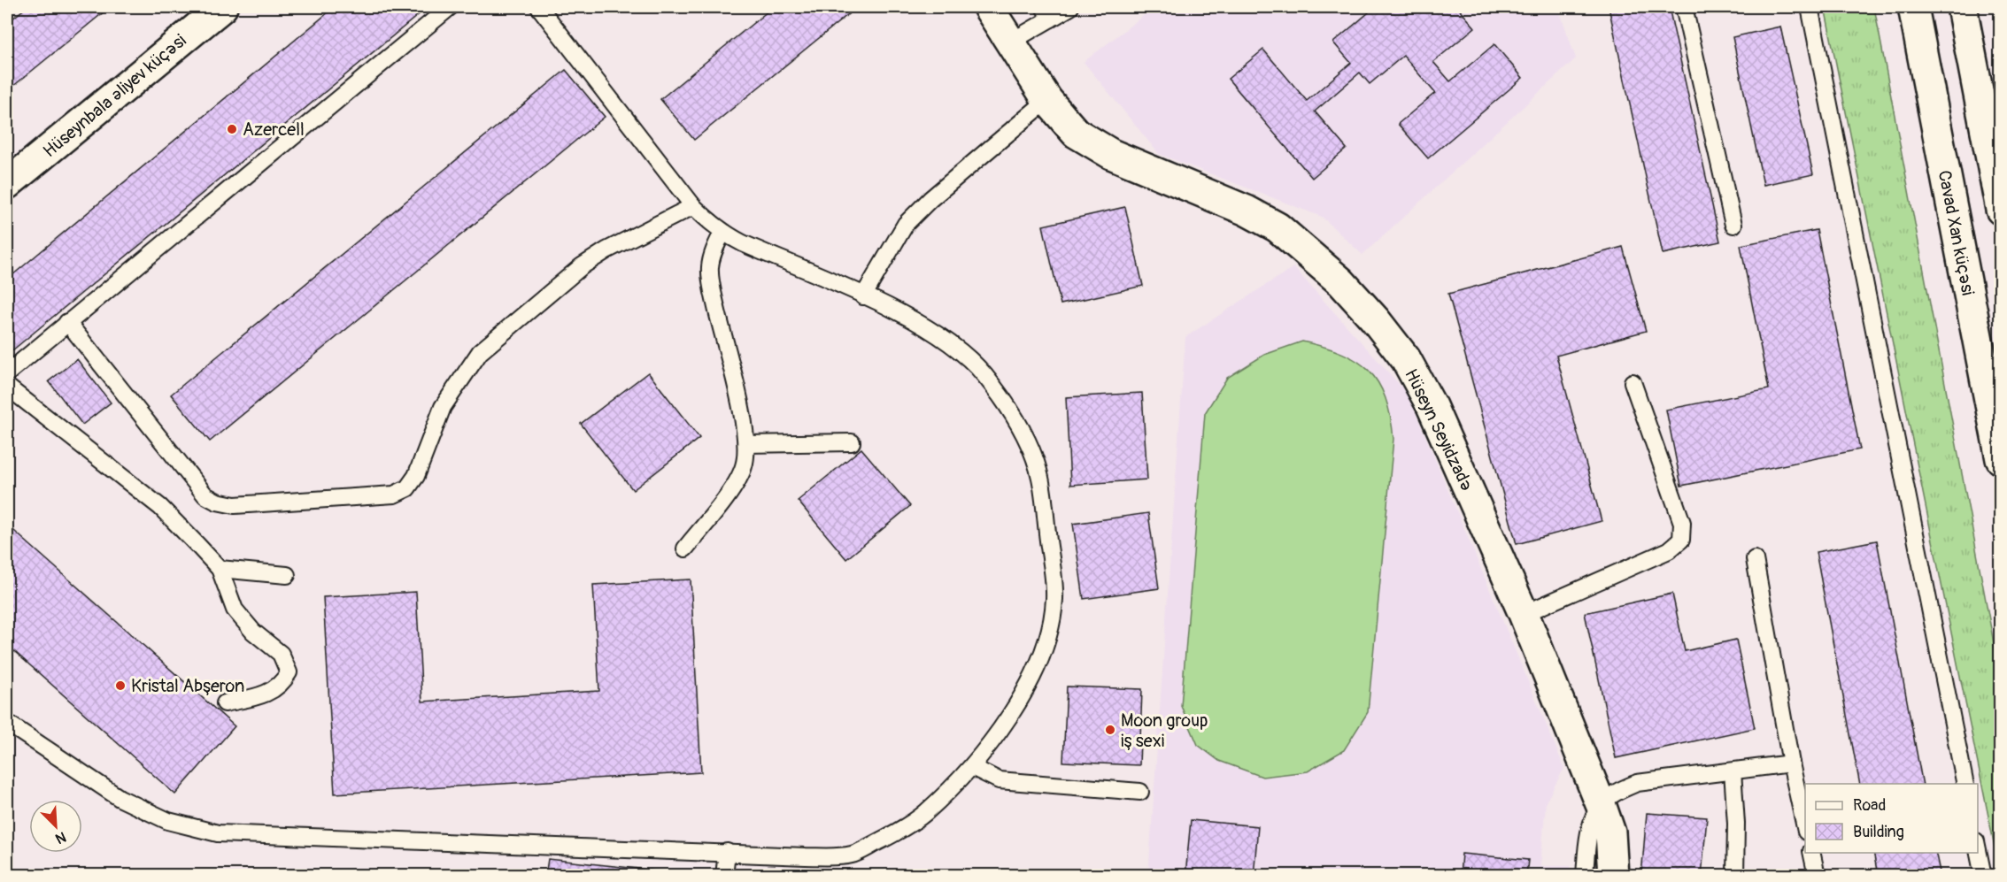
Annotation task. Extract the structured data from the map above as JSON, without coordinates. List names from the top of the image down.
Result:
{
  "streets": {
    "street": ["Hüseynbala Əliyev küçəsi", "Cavad Xan küçəsi", "Hüseyn Seyidzadə"]
  },
  "places": ["Azercell", "Kristal Abşeron", "Moon group iş sexi"],
  "legend": ["Road", "Building"],
  "north": "bottom right"
}
